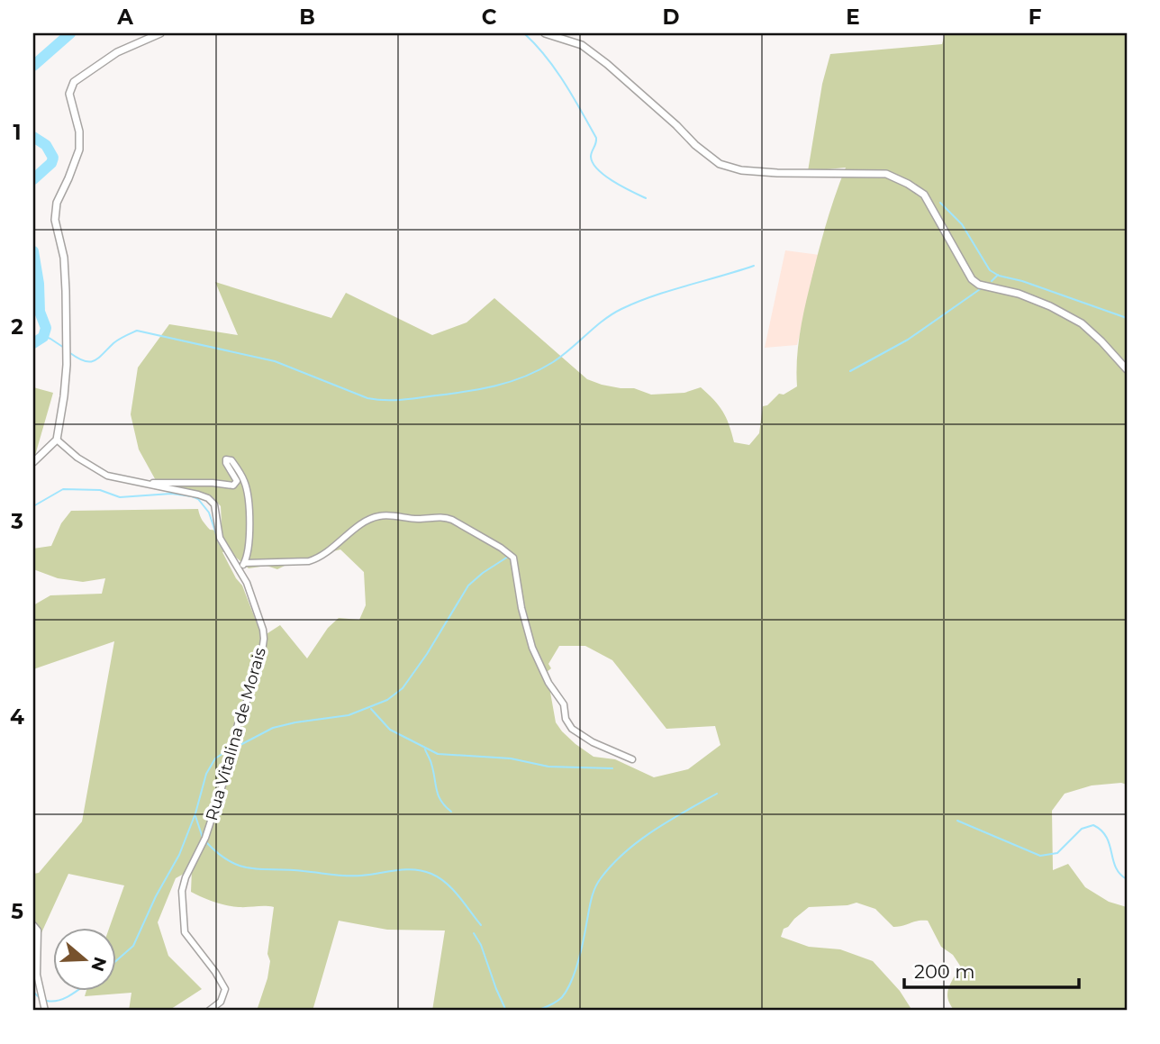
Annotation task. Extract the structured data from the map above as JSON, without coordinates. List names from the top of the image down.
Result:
{
  "streets": {
    "street": ["Rua Vitalina de Morais"]
  },
  "scale_bar": "200 m",
  "north": "right",
  "grid": {
    "columns": [
      "A",
      "B",
      "C",
      "D",
      "E",
      "F"
    ],
    "rows": [
      "1",
      "2",
      "3",
      "4",
      "5"
    ]
  }
}
